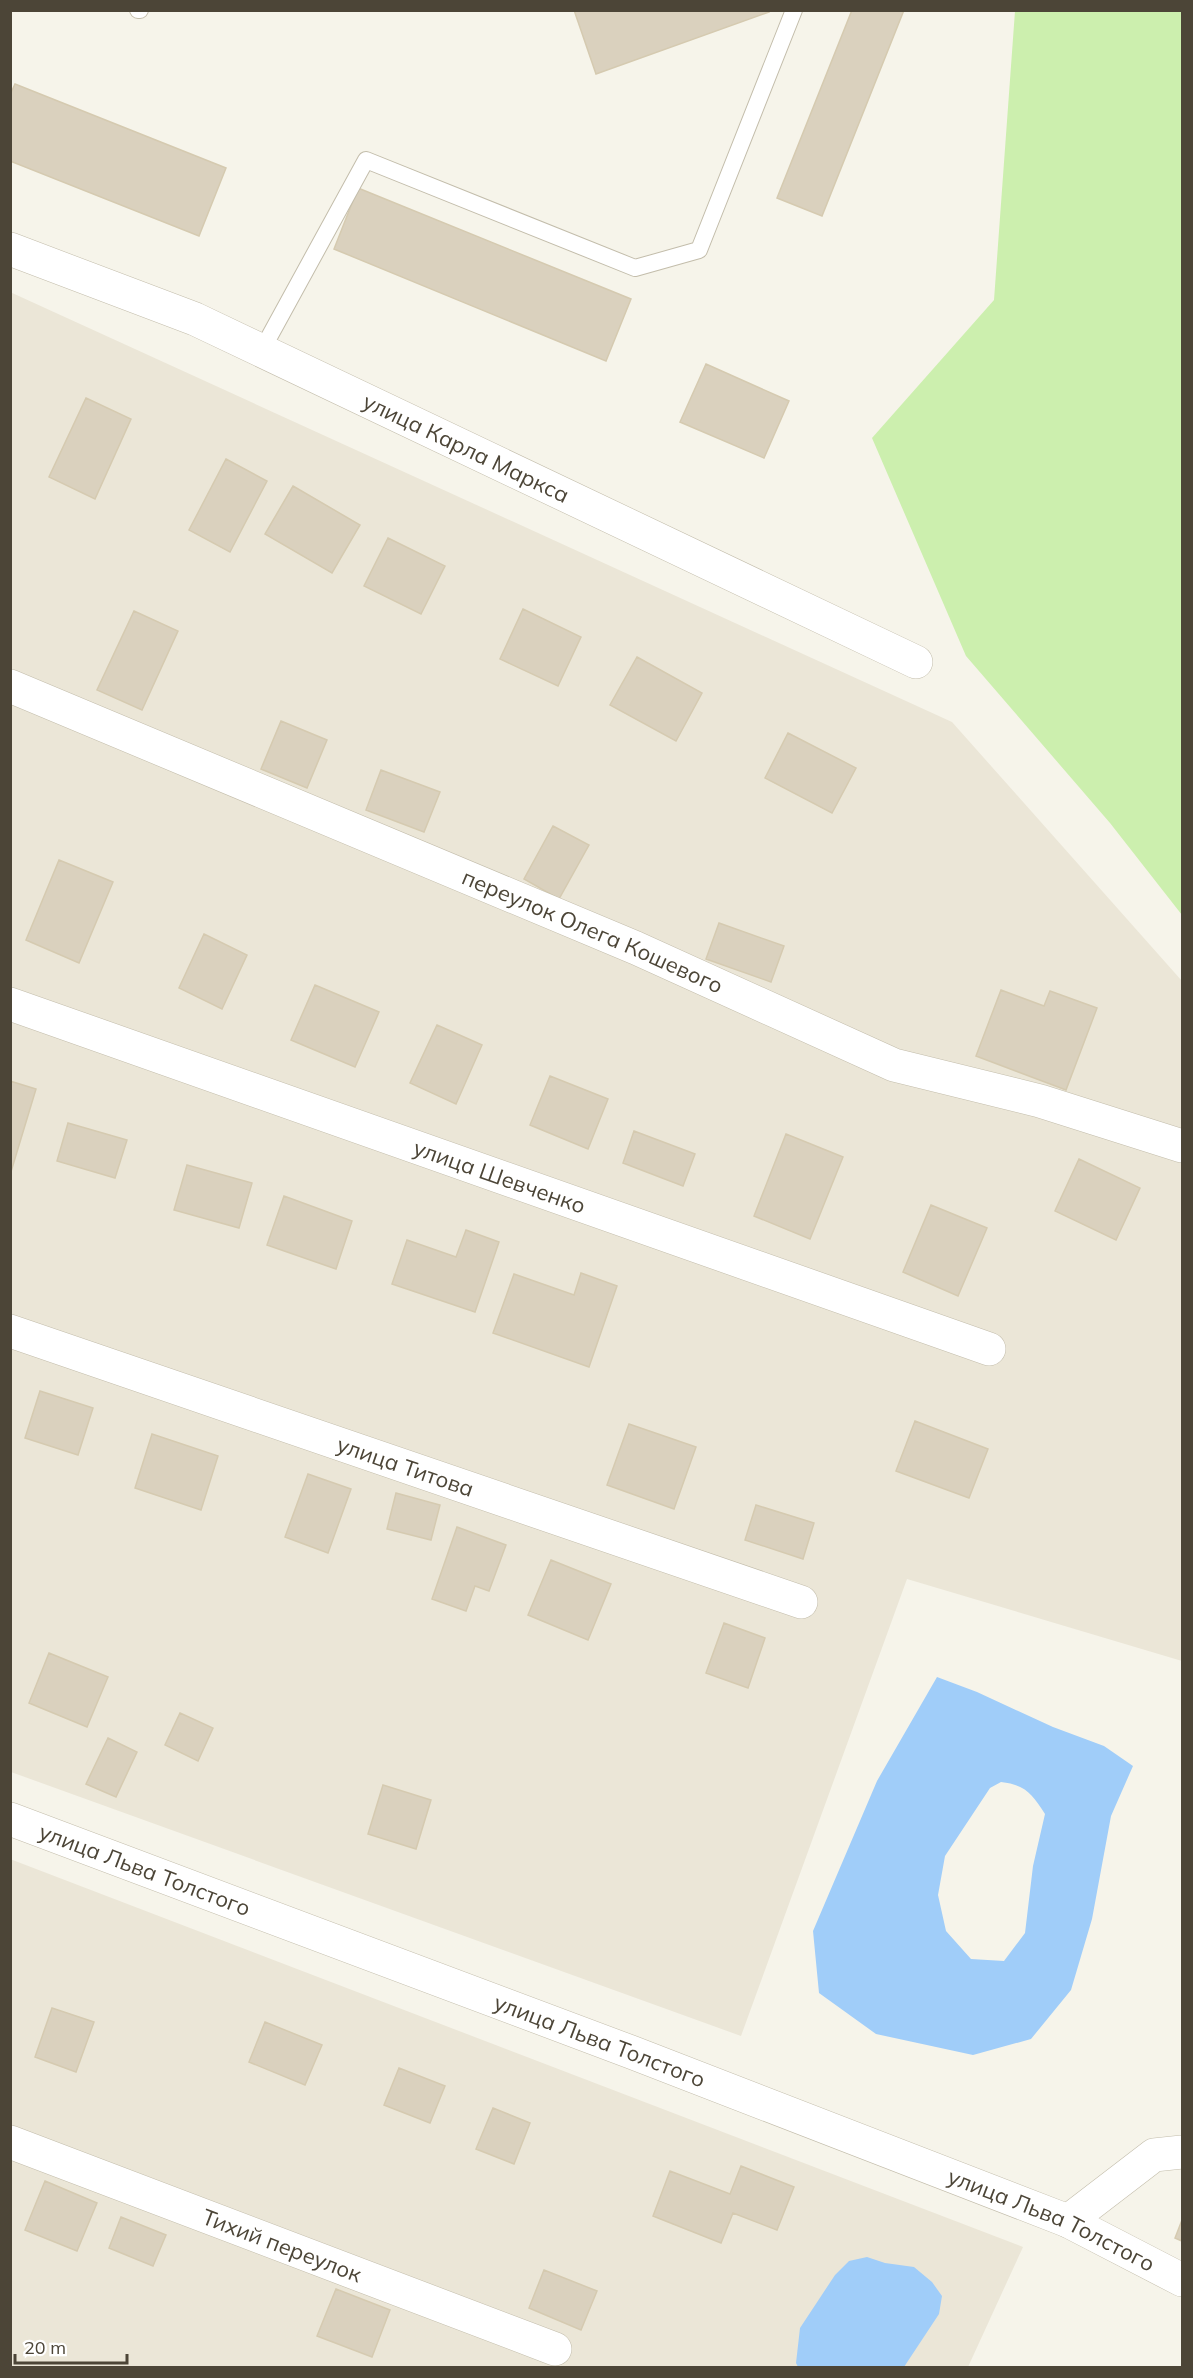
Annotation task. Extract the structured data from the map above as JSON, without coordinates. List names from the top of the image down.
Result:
{
  "streets": {
    "street": [
      "улица Карла Маркса",
      "переулок Олега Кошевого",
      "улица Шевченко",
      "улица Титова",
      "улица Льва Толстого",
      "Тихий переулок"
    ]
  },
  "scale_bar": "20 m"
}
